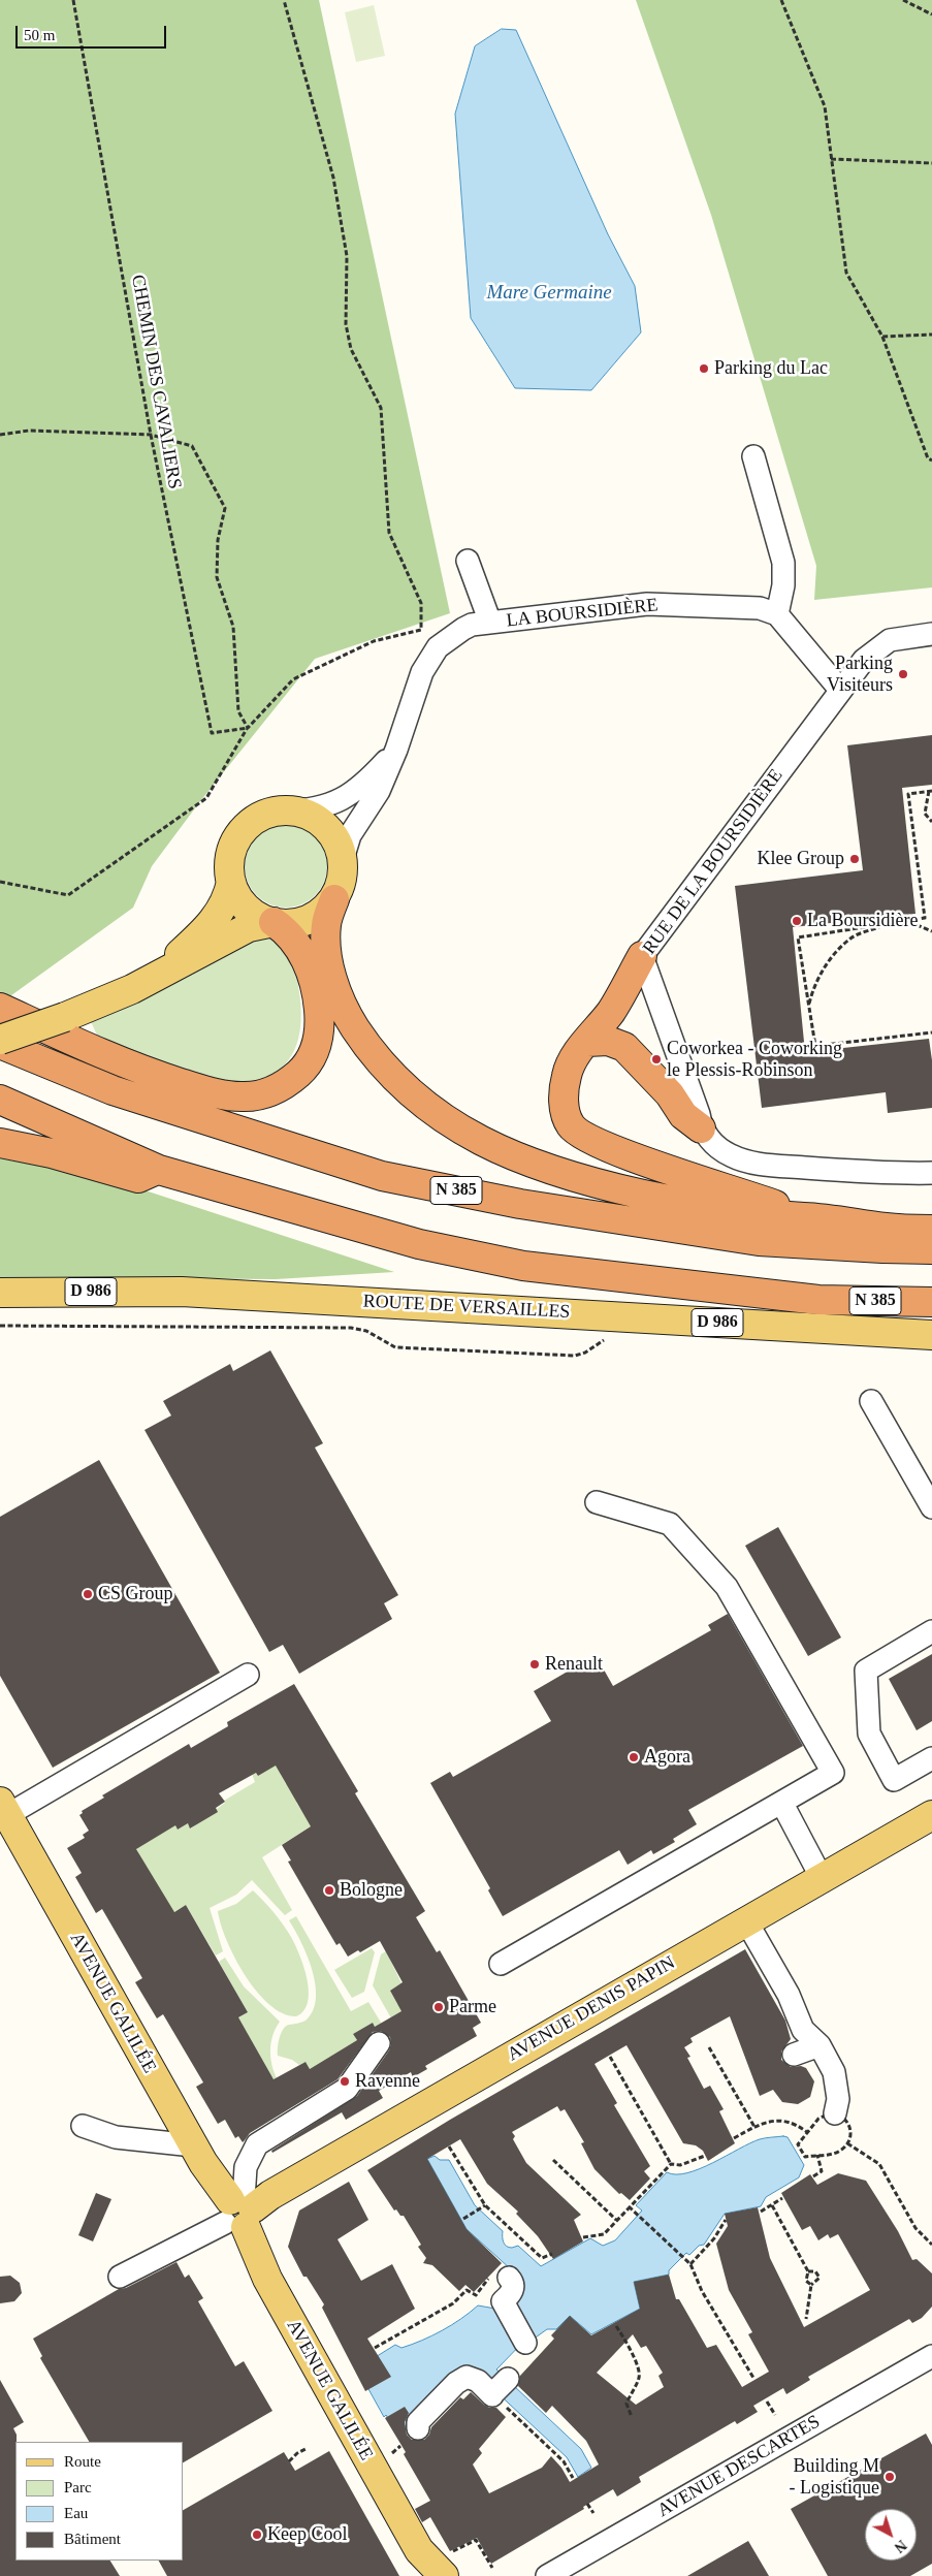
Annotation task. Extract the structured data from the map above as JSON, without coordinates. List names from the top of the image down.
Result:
{
  "streets": {
    "highway": ["N 385"],
    "main road": [
      "D 986",
      "ROUTE DE VERSAILLES",
      "AVENUE GALILÉE",
      "AVENUE DENIS PAPIN"
    ],
    "street": ["LA BOURSIDIÈRE", "RUE DE LA BOURSIDIÈRE", "AVENUE DESCARTES"],
    "path": ["CHEMIN DES CAVALIERS"]
  },
  "crossings": [
    ["AVENUE GALILÉE", "AVENUE DENIS PAPIN"]
  ],
  "water": ["Mare Germaine"],
  "places": [
    "Parking du Lac",
    "Parking Visiteurs",
    "Klee Group",
    "La Boursidière",
    "Coworkea - Coworking le Plessis-Robinson",
    "CS Group",
    "Renault",
    "Agora",
    "Bologne",
    "Parme",
    "Ravenne",
    "Building M - Logistique",
    "Keep Cool"
  ],
  "legend": [
    "Route",
    "Parc",
    "Eau",
    "Bâtiment"
  ],
  "scale_bar": "50 m",
  "north": "bottom right"
}
